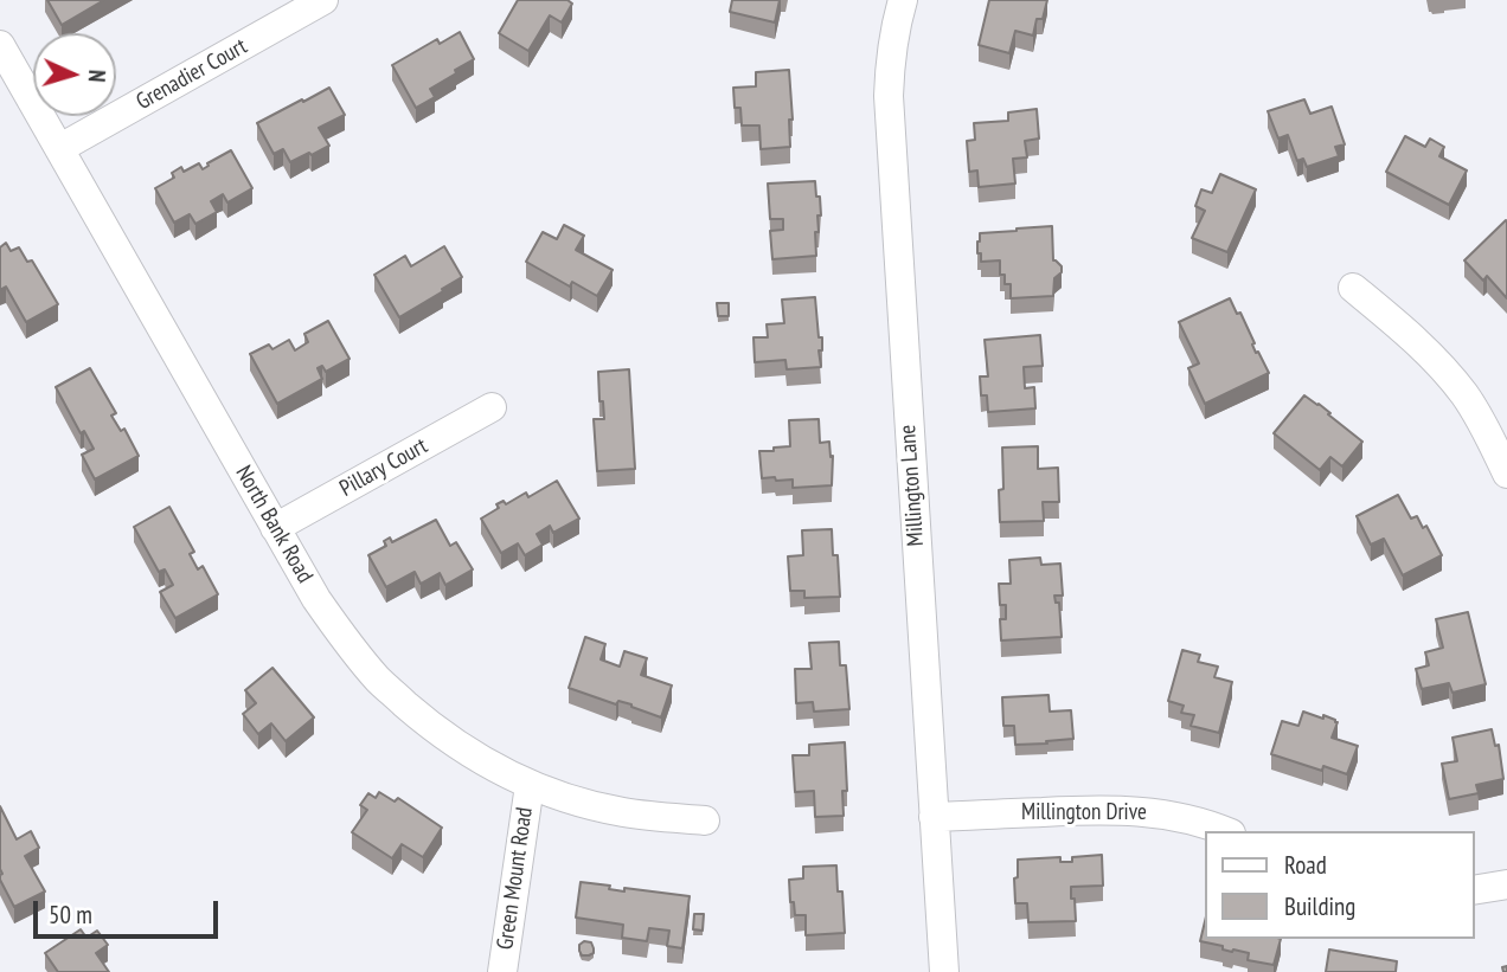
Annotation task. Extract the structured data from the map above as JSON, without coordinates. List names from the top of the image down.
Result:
{
  "streets": {
    "street": [
      "Grenadier Court",
      "Pillary Court",
      "Millington Lane",
      "North Bank Road",
      "Millington Drive",
      "Green Mount Road"
    ]
  },
  "crossings": [
    ["Grenadier Court", "North Bank Road"],
    ["Pillary Court", "North Bank Road"],
    ["Millington Lane", "Millington Drive"],
    ["North Bank Road", "Green Mount Road"]
  ],
  "legend": ["Road", "Building"],
  "scale_bar": "50 m",
  "north": "right"
}
